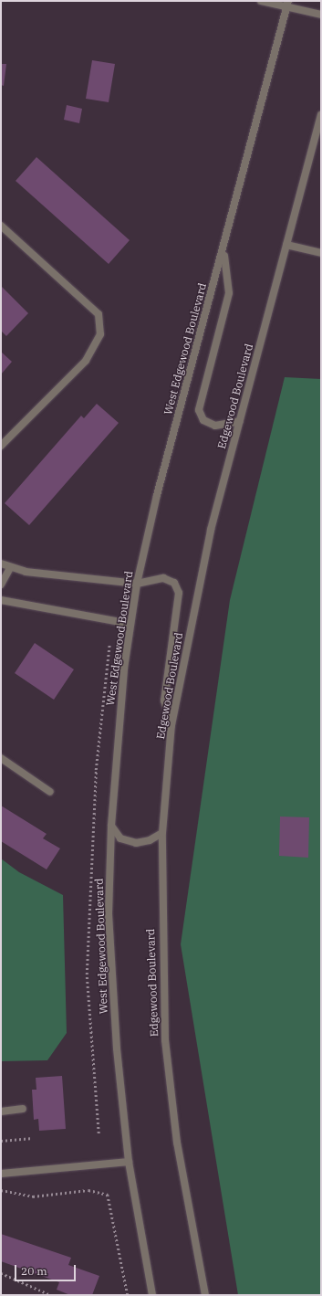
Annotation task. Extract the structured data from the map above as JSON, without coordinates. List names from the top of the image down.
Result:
{
  "streets": {
    "street": ["West Edgewood Boulevard", "Edgewood Boulevard"]
  },
  "scale_bar": "20 m"
}
